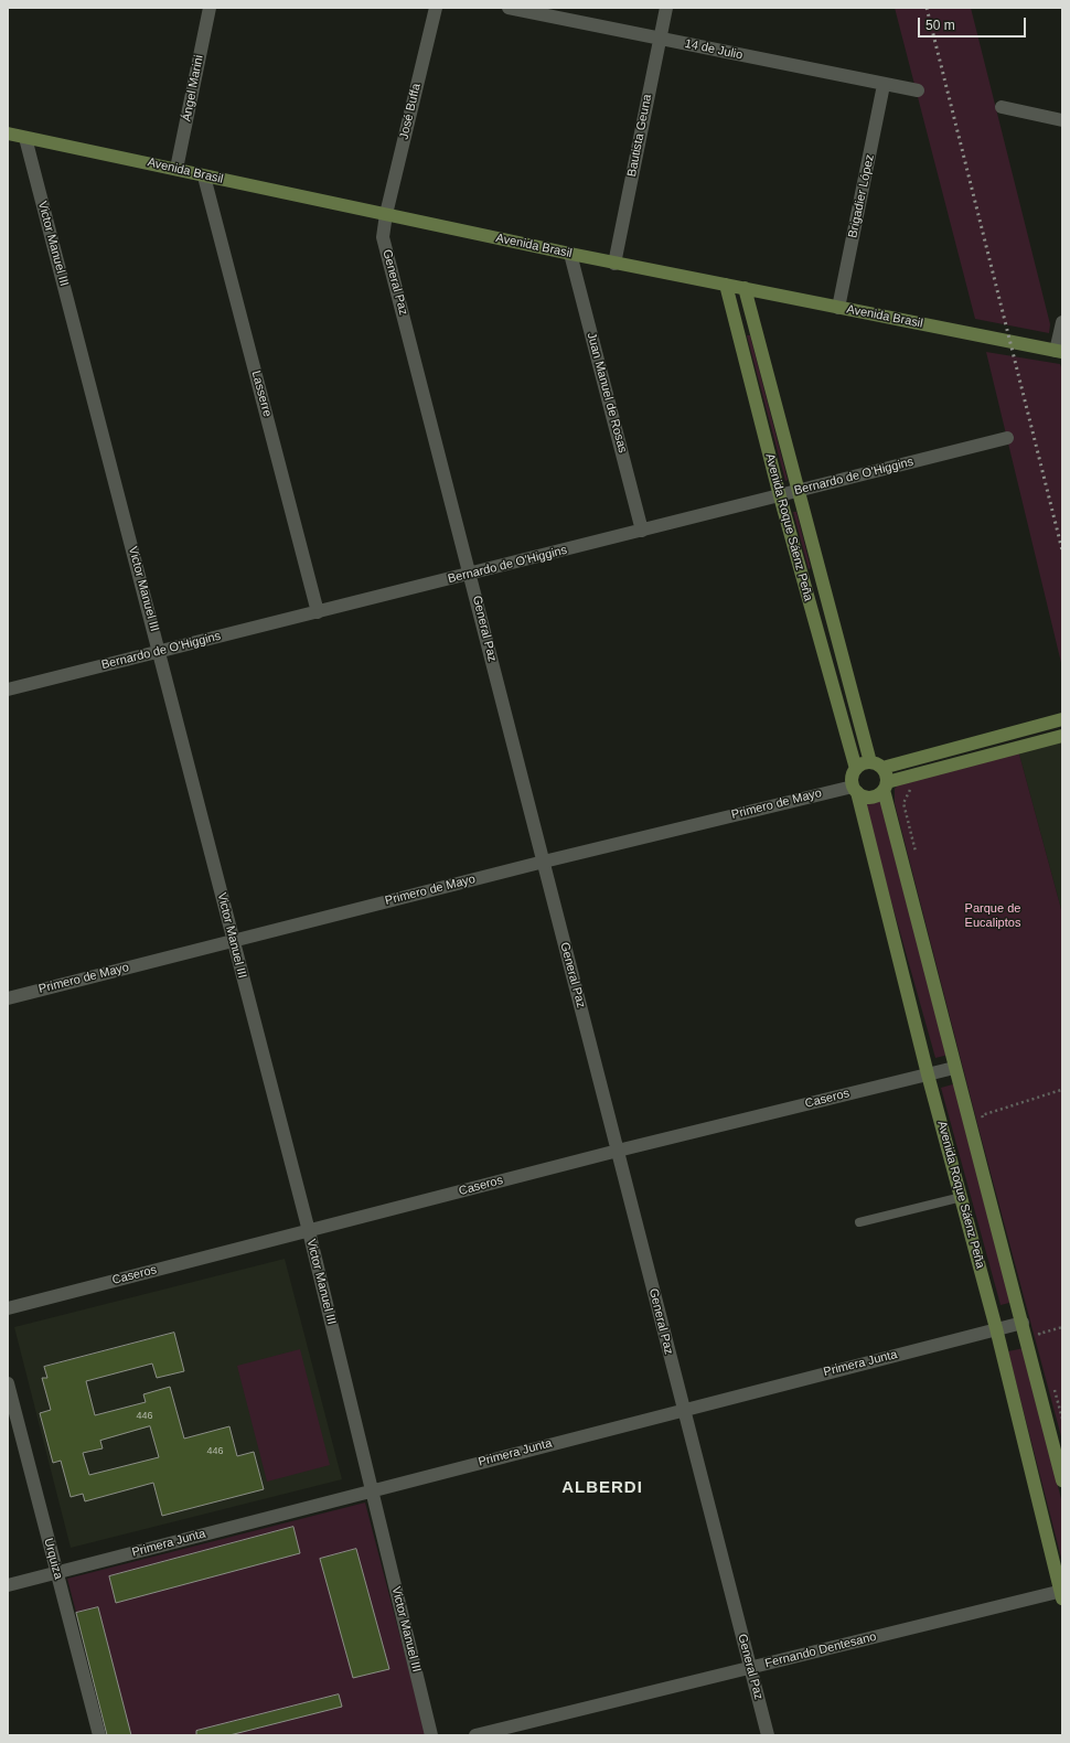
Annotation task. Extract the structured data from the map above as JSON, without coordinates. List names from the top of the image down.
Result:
{
  "streets": {
    "street": [
      "14 de Julio",
      "Ángel Marini",
      "José Buffa",
      "Bautista Geuna",
      "Avenida Brasil",
      "Brigadier López",
      "Victor Manuel III",
      "General Paz",
      "Juan Manuel de Rosas",
      "Lasserre",
      "Bernardo de O'Higgins",
      "Avenida Roque Sáenz Peña",
      "Primero de Mayo",
      "Caseros",
      "Primera Junta",
      "Urquiza",
      "Fernando Dentesano"
    ]
  },
  "crossings": [
    ["14 de Julio", "Bautista Geuna"],
    ["14 de Julio", "Brigadier López"],
    ["Ángel Marini", "Avenida Brasil"],
    ["José Buffa", "Avenida Brasil"],
    ["José Buffa", "General Paz"],
    ["Bautista Geuna", "Avenida Brasil"],
    ["Avenida Brasil", "Brigadier López"],
    ["Avenida Brasil", "Victor Manuel III"],
    ["Avenida Brasil", "General Paz"],
    ["Avenida Brasil", "Juan Manuel de Rosas"],
    ["Avenida Brasil", "Lasserre"],
    ["Avenida Brasil", "Avenida Roque Sáenz Peña"],
    ["Victor Manuel III", "Bernardo de O'Higgins"],
    ["Victor Manuel III", "Primero de Mayo"],
    ["Victor Manuel III", "Caseros"],
    ["Victor Manuel III", "Primera Junta"],
    ["General Paz", "Bernardo de O'Higgins"],
    ["General Paz", "Primero de Mayo"],
    ["General Paz", "Caseros"],
    ["General Paz", "Primera Junta"],
    ["General Paz", "Fernando Dentesano"],
    ["Juan Manuel de Rosas", "Bernardo de O'Higgins"],
    ["Lasserre", "Bernardo de O'Higgins"],
    ["Bernardo de O'Higgins", "Avenida Roque Sáenz Peña"],
    ["Avenida Roque Sáenz Peña", "Primero de Mayo"],
    ["Avenida Roque Sáenz Peña", "Caseros"],
    ["Avenida Roque Sáenz Peña", "Primera Junta"],
    ["Avenida Roque Sáenz Peña", "Fernando Dentesano"],
    ["Primera Junta", "Urquiza"]
  ],
  "districts": ["ALBERDI"],
  "parks": ["Parque de Eucaliptos"],
  "house_numbers": ["446", "446"],
  "scale_bar": "50 m"
}
